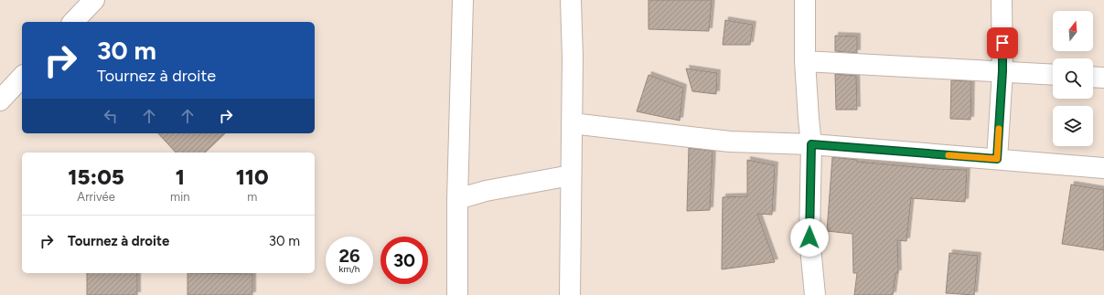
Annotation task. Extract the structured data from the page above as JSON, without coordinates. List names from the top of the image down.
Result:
{
  "north": "top",
  "page": {
    "turn": ["30 m", "Tournez à droite"],
    "eta": [
      "15:05",
      "Arrivée",
      "1",
      "min",
      "110",
      "m"
    ],
    "list": [
      {
        "name": "Tournez à droite",
        "value": "30 m"
      }
    ],
    "speed": "26 km/h",
    "limit": "30"
  }
}
